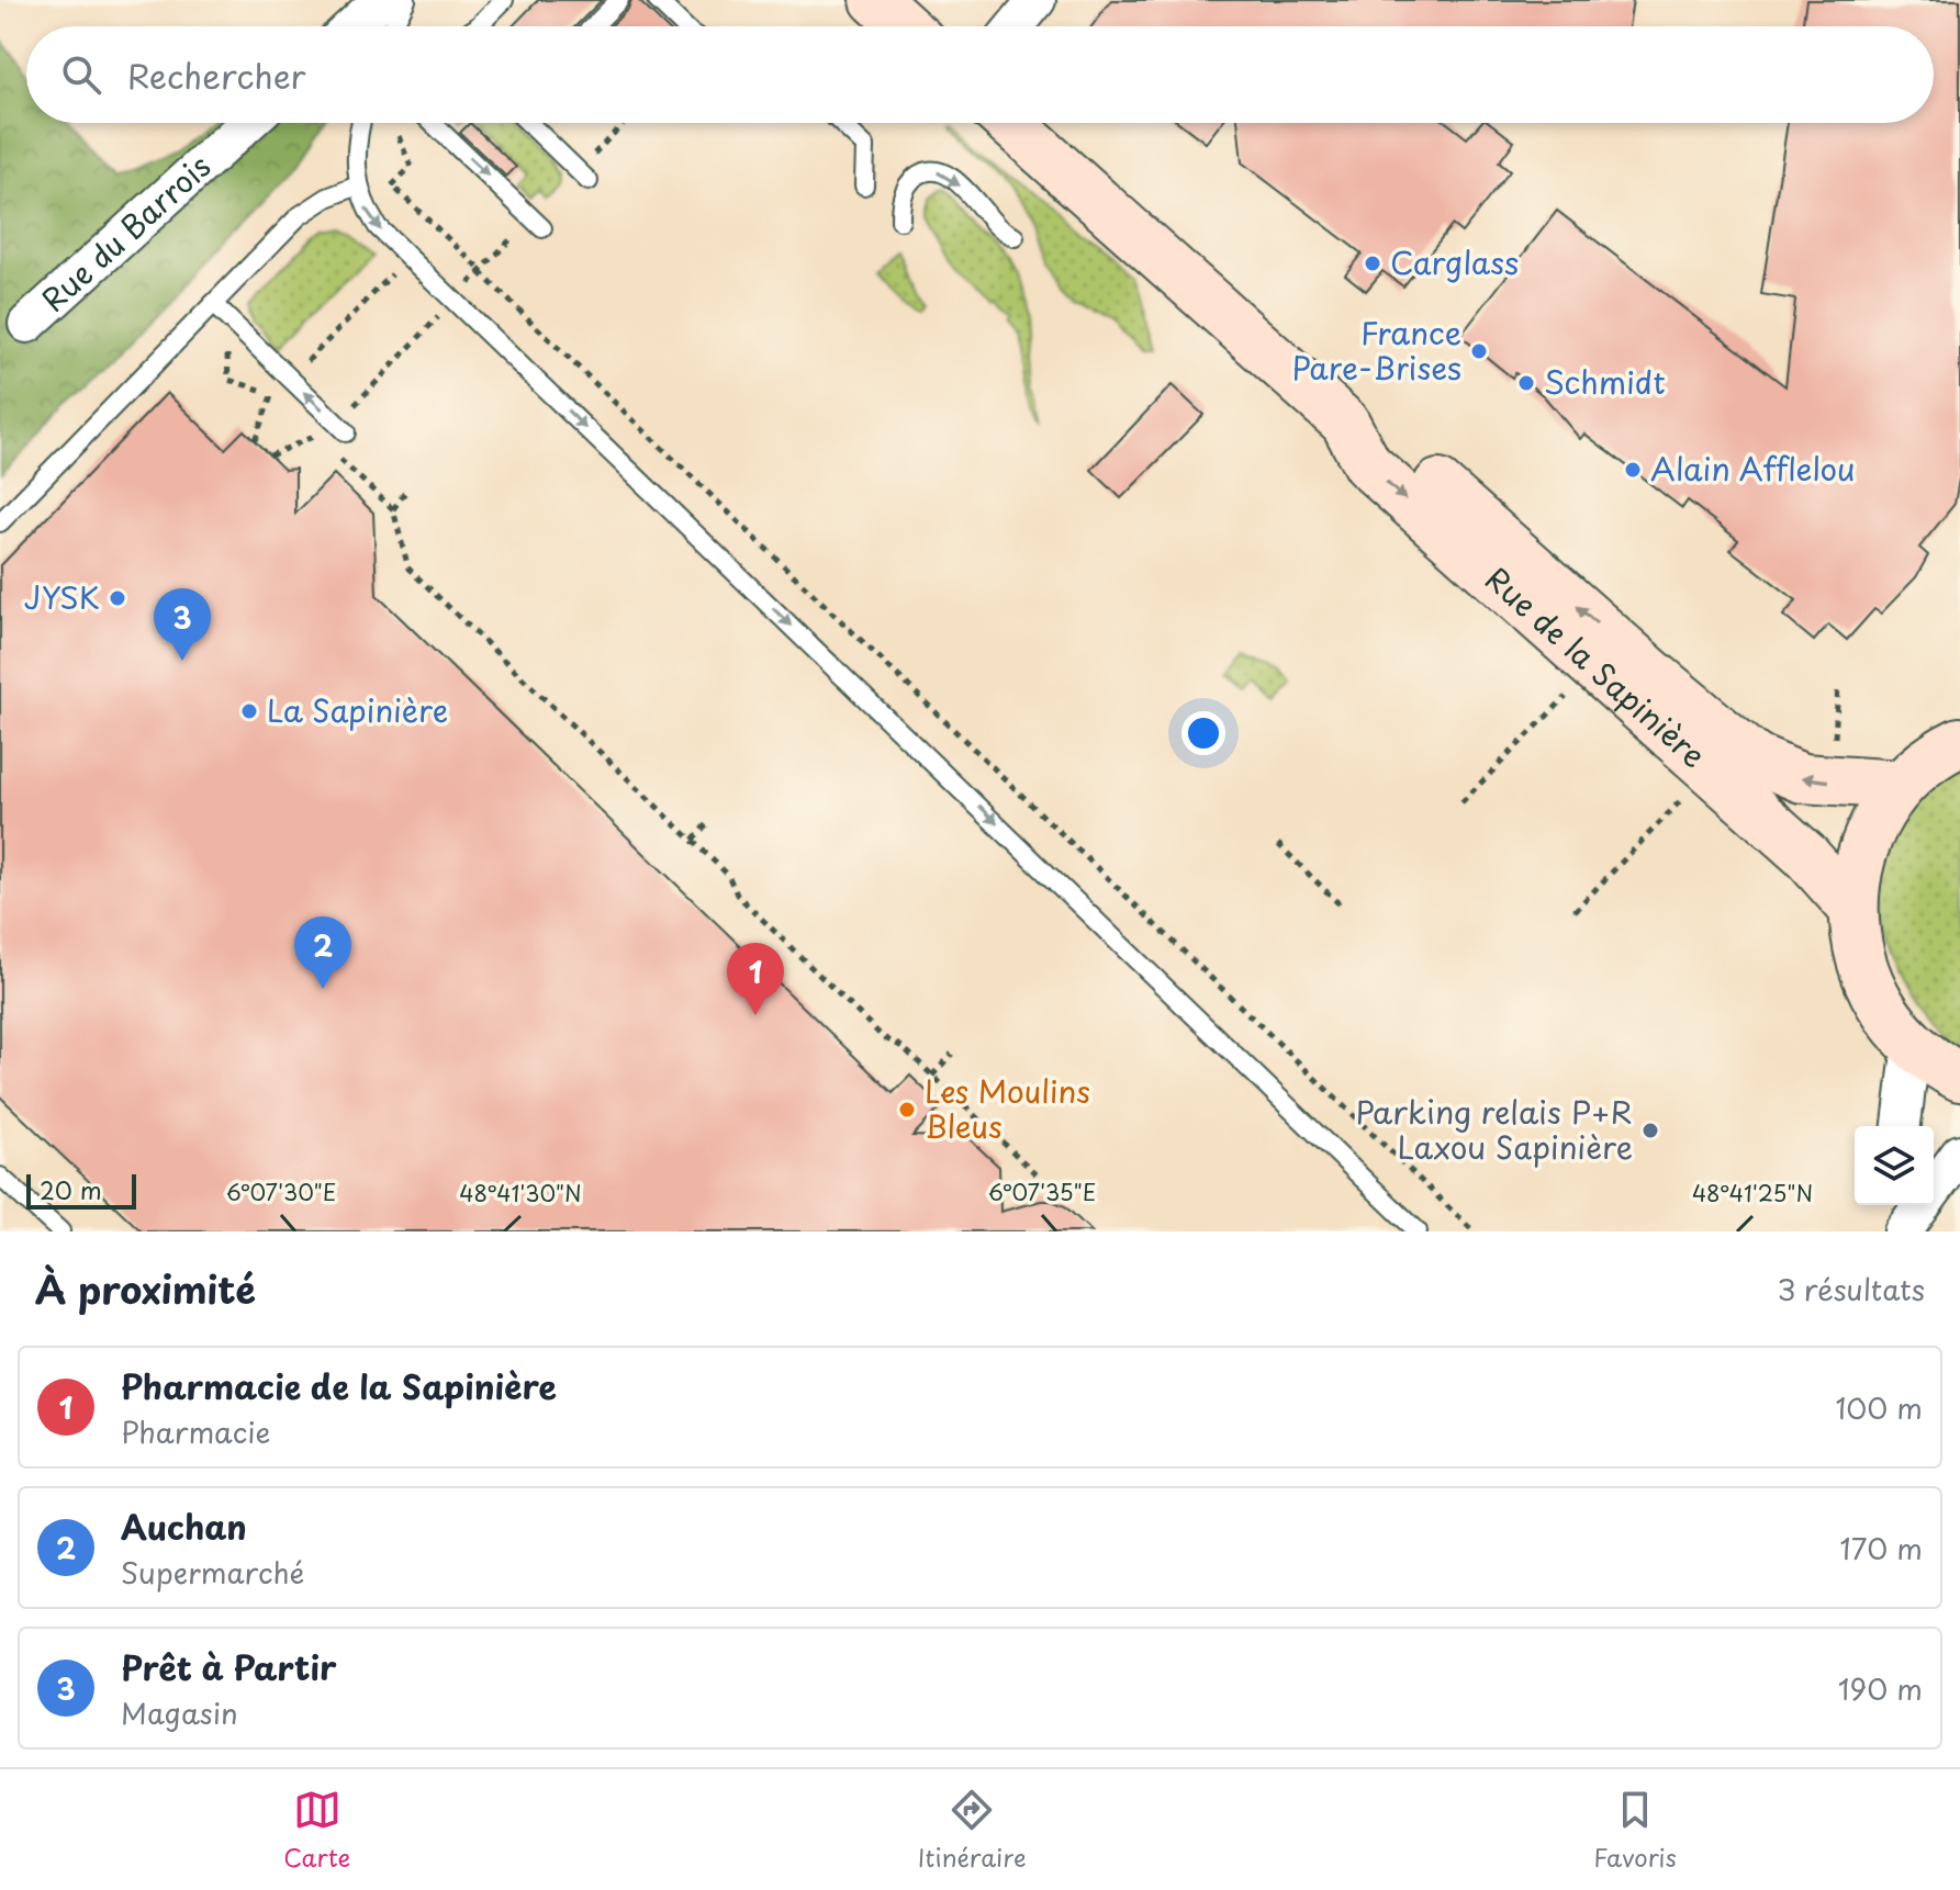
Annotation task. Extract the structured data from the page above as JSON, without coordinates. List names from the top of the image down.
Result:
{
  "streets": {
    "street": ["Rue du Barrois", "Rue de la Sapinière"]
  },
  "places": [
    "Carglass",
    "France Pare-Brises",
    "Schmidt",
    "Alain Afflelou",
    "JYSK",
    "La Sapinière",
    "Les Moulins Bleus",
    "Parking relais P+R Laxou Sapinière"
  ],
  "scale_bar": "20 m",
  "page": {
    "search": "Rechercher",
    "pins": ["3", "2", "1"],
    "scale": "20 m",
    "heading": ["À proximité", "3 résultats"],
    "list": [
      {
        "mark": "1",
        "name": "Pharmacie de la Sapinière",
        "note": "Pharmacie",
        "value": "100 m"
      },
      {
        "mark": "2",
        "name": "Auchan",
        "note": "Supermarché",
        "value": "170 m"
      },
      {
        "mark": "3",
        "name": "Prêt à Partir",
        "note": "Magasin",
        "value": "190 m"
      }
    ],
    "nav": ["Carte", "Itinéraire", "Favoris"]
  },
  "coordinates": [
    "6°07'30\"E",
    "6°07'35\"E",
    "48°41'30\"N",
    "48°41'25\"N"
  ]
}
